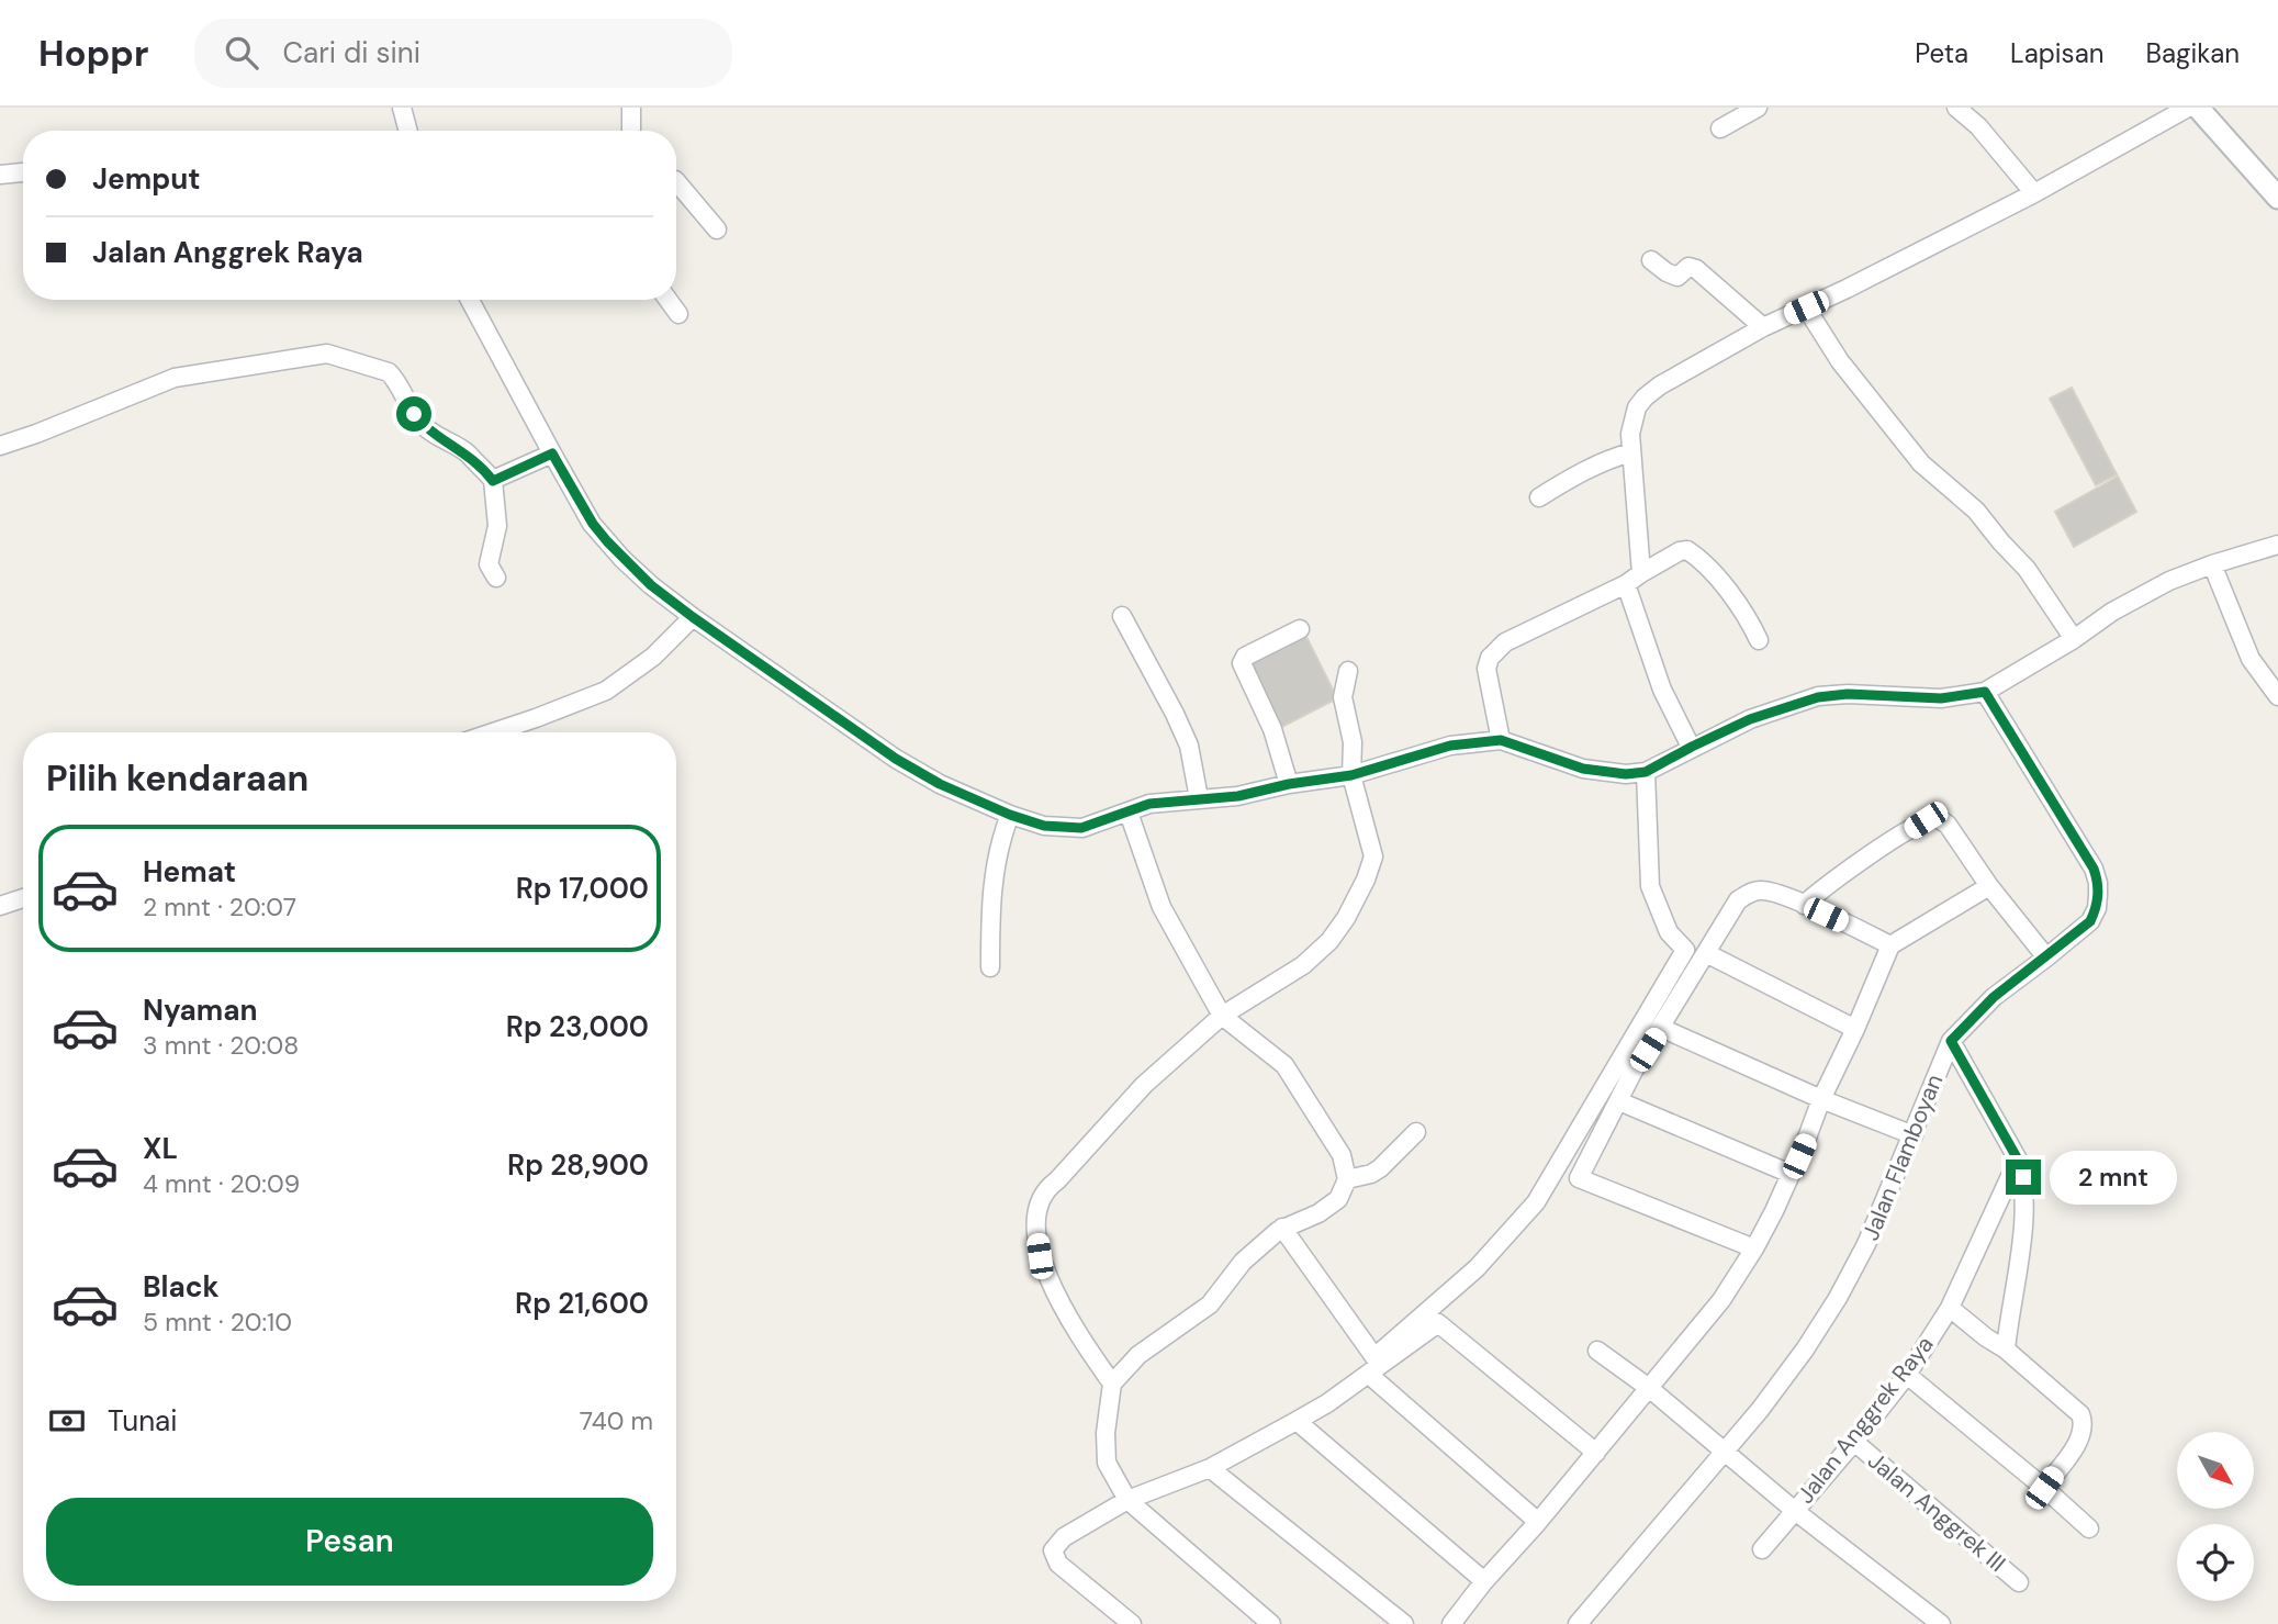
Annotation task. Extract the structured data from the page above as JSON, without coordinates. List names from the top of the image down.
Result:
{
  "streets": {
    "street": ["Jalan Flamboyan", "Jalan Anggrek Raya", "Jalan Anggrek III"]
  },
  "crossings": [
    ["Jalan Anggrek Raya", "Jalan Anggrek III"]
  ],
  "north": "bottom right",
  "page": {
    "header": "Hoppr",
    "search": "Cari di sini",
    "nav": ["Peta", "Lapisan", "Bagikan"],
    "banner": ["Jemput", "Jalan Anggrek Raya"],
    "heading": "Pilih kendaraan",
    "list": [
      {
        "name": "Hemat",
        "note": "2 mnt · 20:07",
        "value": "Rp 17,000"
      },
      {
        "name": "Nyaman",
        "note": "3 mnt · 20:08",
        "value": "Rp 23,000"
      },
      {
        "name": "XL",
        "note": "4 mnt · 20:09",
        "value": "Rp 28,900"
      },
      {
        "name": "Black",
        "note": "5 mnt · 20:10",
        "value": "Rp 21,600"
      }
    ],
    "bubble": "2 mnt",
    "pay": ["Tunai", "740 m"],
    "buttons": "Pesan"
  }
}
